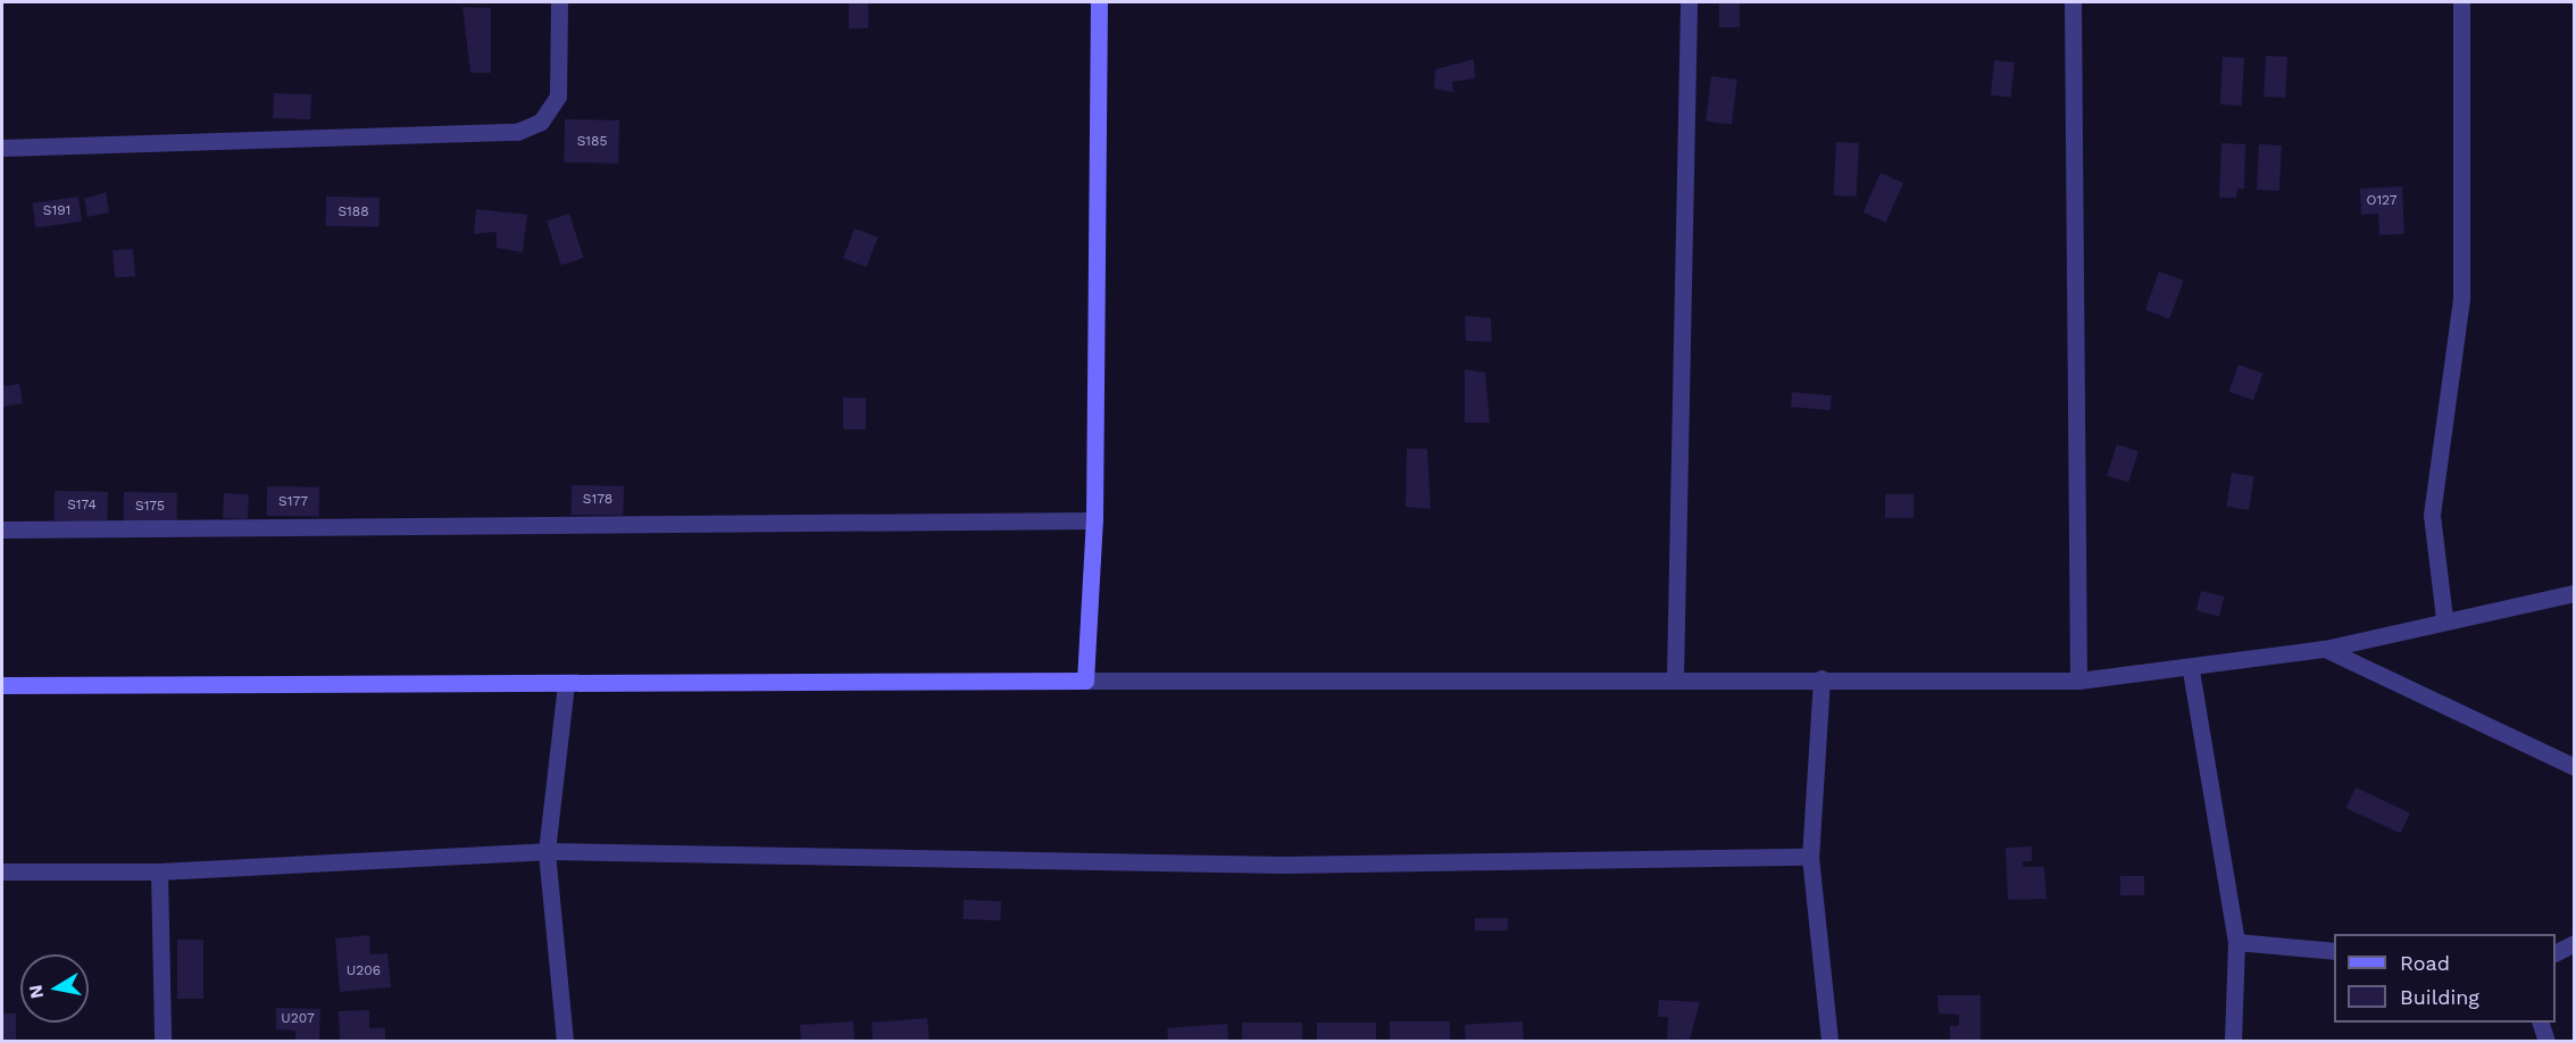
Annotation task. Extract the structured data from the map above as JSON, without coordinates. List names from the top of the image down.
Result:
{
  "house_numbers": [
    "S185",
    "O127",
    "S191",
    "S188",
    "S178",
    "S177",
    "S174",
    "S175",
    "U206",
    "U207"
  ],
  "legend": ["Road", "Building"],
  "north": "left"
}
